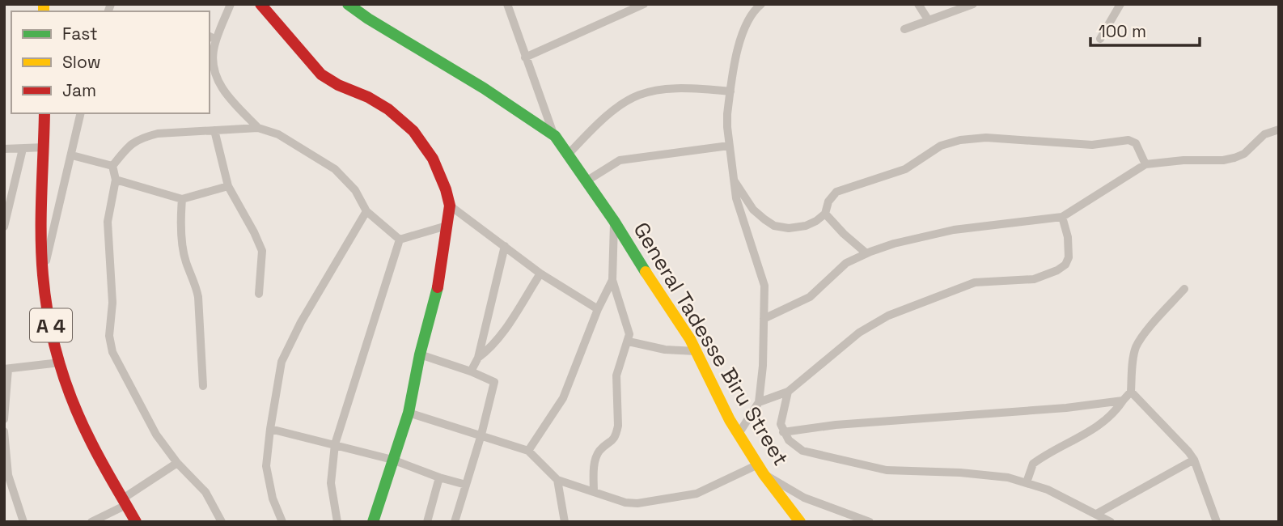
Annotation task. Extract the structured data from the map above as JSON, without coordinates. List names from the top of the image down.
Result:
{
  "streets": {
    "main road": ["A 4", "General Tadesse Biru Street"]
  },
  "legend": ["Fast", "Slow", "Jam"],
  "scale_bar": "100 m"
}
